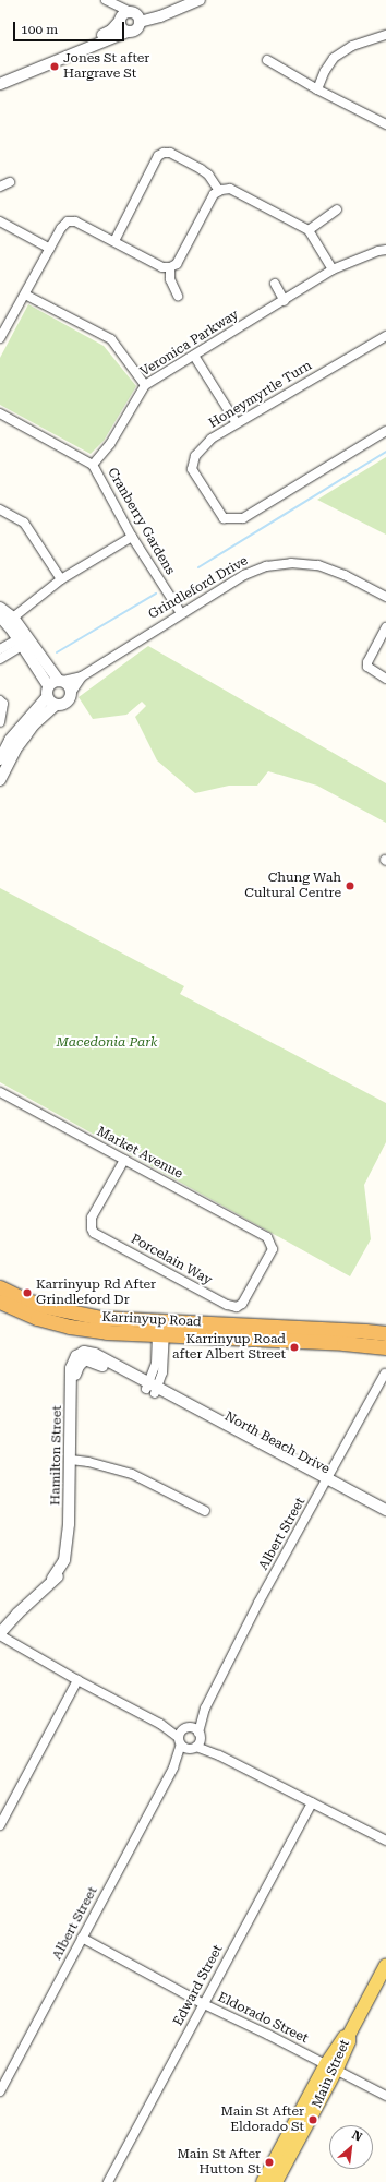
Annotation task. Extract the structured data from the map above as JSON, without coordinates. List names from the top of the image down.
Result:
{
  "streets": {
    "highway": ["Karrinyup Road"],
    "main road": ["Main Street"],
    "street": [
      "Veronica Parkway",
      "Honeymyrtle Turn",
      "Cranberry Gardens",
      "Grindleford Drive",
      "Market Avenue",
      "Porcelain Way",
      "North Beach Drive",
      "Hamilton Street",
      "Albert Street",
      "Edward Street",
      "Eldorado Street"
    ]
  },
  "crossings": [
    ["Veronica Parkway", "Cranberry Gardens"],
    ["Cranberry Gardens", "Grindleford Drive"],
    ["Market Avenue", "Porcelain Way"],
    ["North Beach Drive", "Hamilton Street"],
    ["North Beach Drive", "Albert Street"],
    ["Albert Street", "Eldorado Street"],
    ["Edward Street", "Eldorado Street"],
    ["Eldorado Street", "Main Street"]
  ],
  "parks": ["Macedonia Park"],
  "places": [
    "Jones St after Hargrave St",
    "Chung Wah Cultural Centre",
    "Karrinyup Rd After Grindleford Dr",
    "Karrinyup Road after Albert Street",
    "Main St After Eldorado St",
    "Main St After Hutton St"
  ],
  "scale_bar": "100 m",
  "north": "top right"
}
